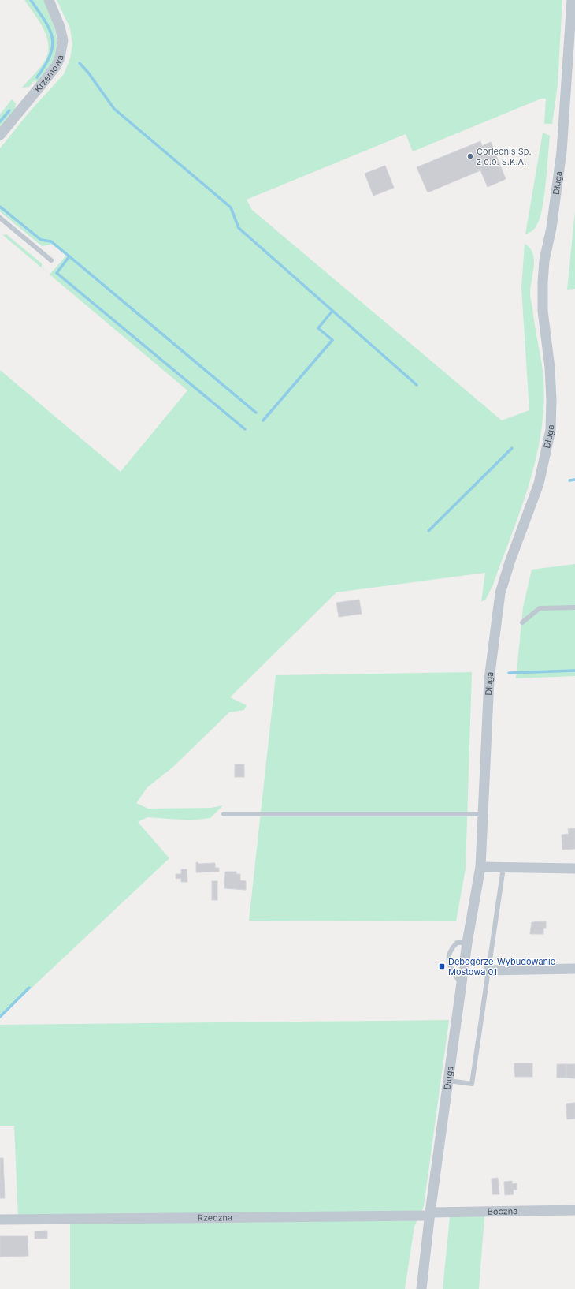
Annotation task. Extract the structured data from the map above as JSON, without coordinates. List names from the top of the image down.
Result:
{
  "streets": {
    "street": [
      "Krzemowa",
      "Długa",
      "Boczna",
      "Rzeczna"
    ]
  },
  "crossings": [
    ["Długa", "Boczna"],
    ["Długa", "Rzeczna"],
    ["Boczna", "Rzeczna"]
  ],
  "places": {
    "other": ["Corleonis Sp. z o.o. S.K.A."],
    "transit": ["Dębogórze-Wybudowanie Mostowa 01"]
  }
}
